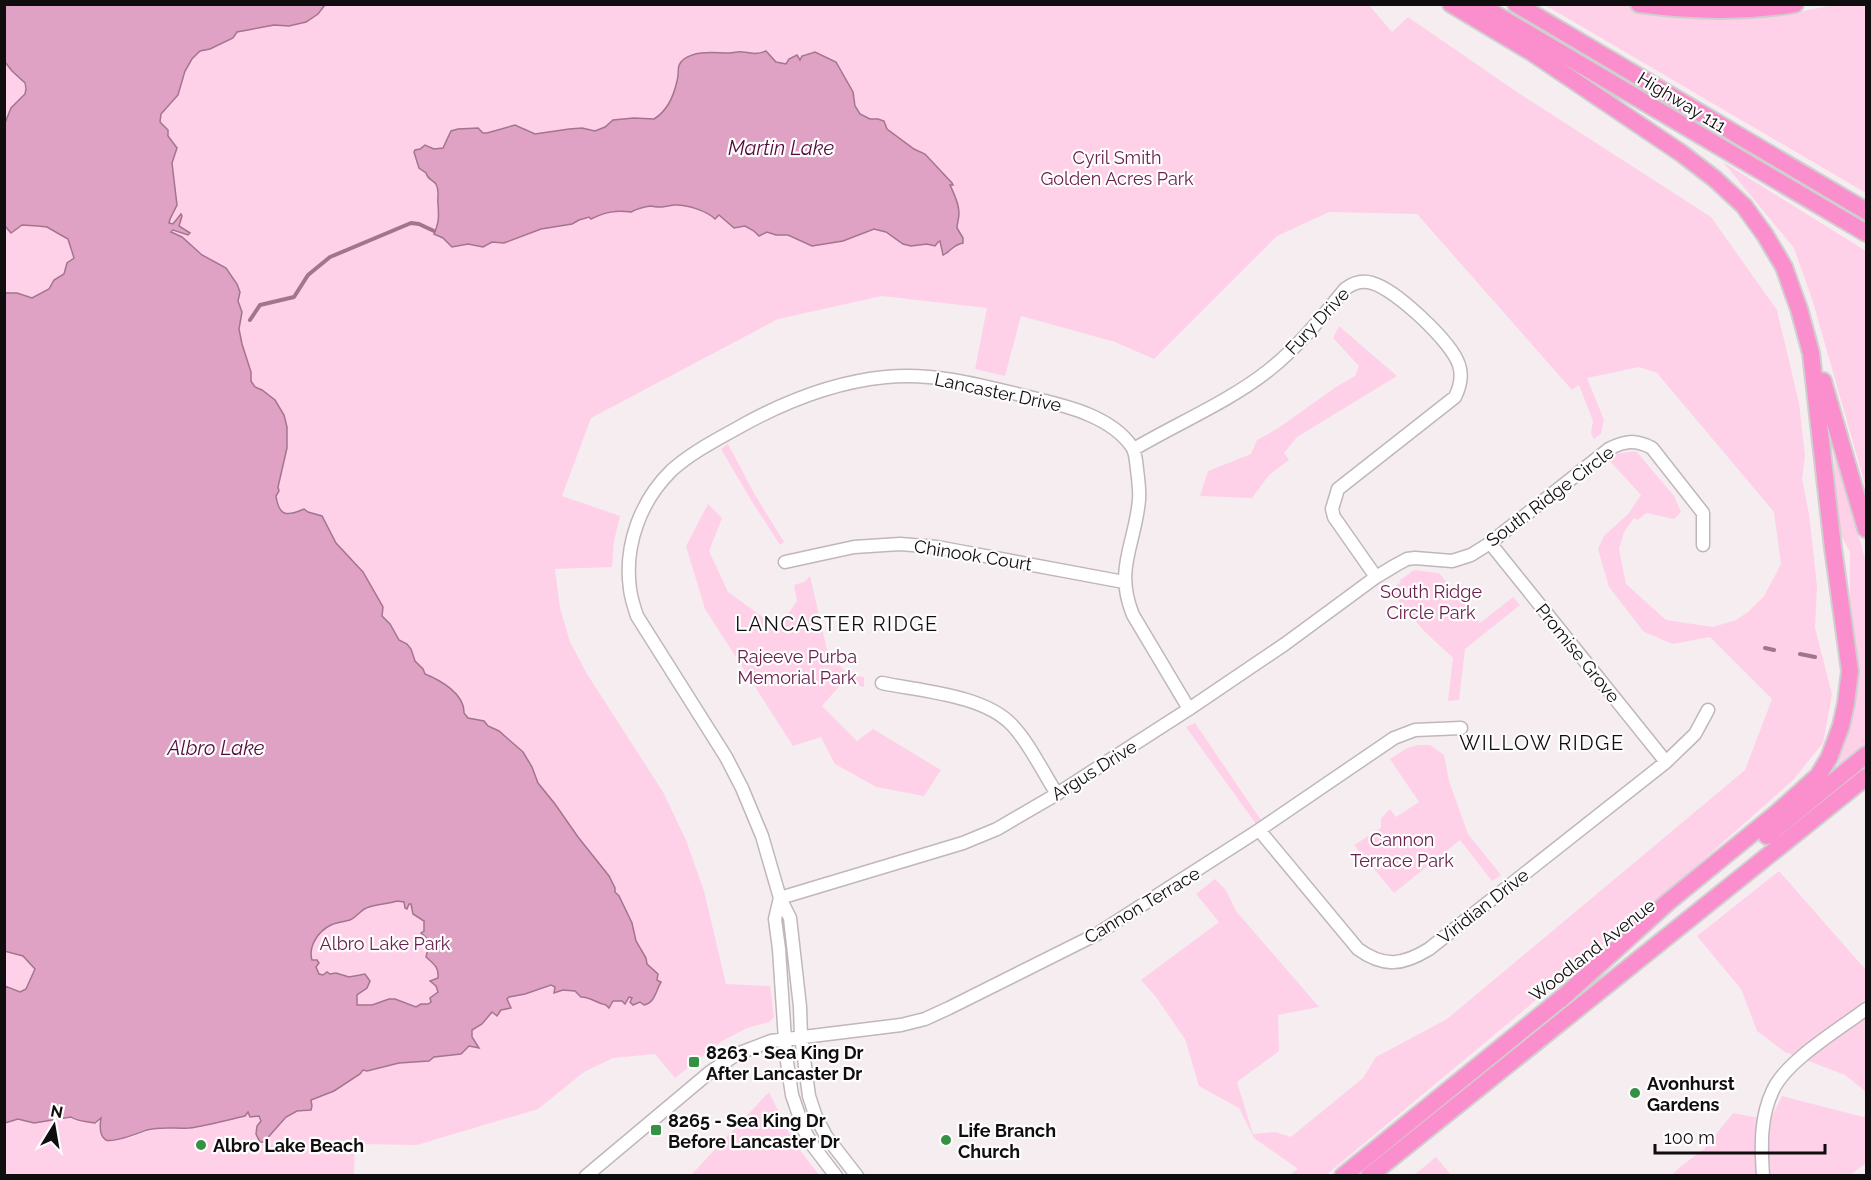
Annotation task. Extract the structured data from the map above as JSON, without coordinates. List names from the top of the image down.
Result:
{
  "streets": {
    "highway": ["Highway 111", "Woodland Avenue"],
    "street": [
      "Fury Drive",
      "Lancaster Drive",
      "South Ridge Circle",
      "Chinook Court",
      "Promise Grove",
      "Argus Drive",
      "Cannon Terrace",
      "Viridian Drive"
    ]
  },
  "crossings": [
    ["Fury Drive", "Lancaster Drive"],
    ["Fury Drive", "South Ridge Circle"],
    ["Fury Drive", "Argus Drive"],
    ["Lancaster Drive", "Argus Drive"],
    ["Lancaster Drive", "Cannon Terrace"],
    ["South Ridge Circle", "Promise Grove"],
    ["South Ridge Circle", "Argus Drive"],
    ["Promise Grove", "Viridian Drive"],
    ["Cannon Terrace", "Viridian Drive"]
  ],
  "districts": ["LANCASTER RIDGE", "WILLOW RIDGE"],
  "water": ["Martin Lake", "Albro Lake"],
  "parks": [
    "Cyril Smith Golden Acres Park",
    "South Ridge Circle Park",
    "Rajeeve Purba Memorial Park",
    "Cannon Terrace Park",
    "Albro Lake Park"
  ],
  "places": {
    "transit": ["8263 - Sea King Dr After Lancaster Dr", "8265 - Sea King Dr Before Lancaster Dr"],
    "other": ["Avonhurst Gardens", "Life Branch Church", "Albro Lake Beach"]
  },
  "scale_bar": "100 m",
  "north": "top"
}
